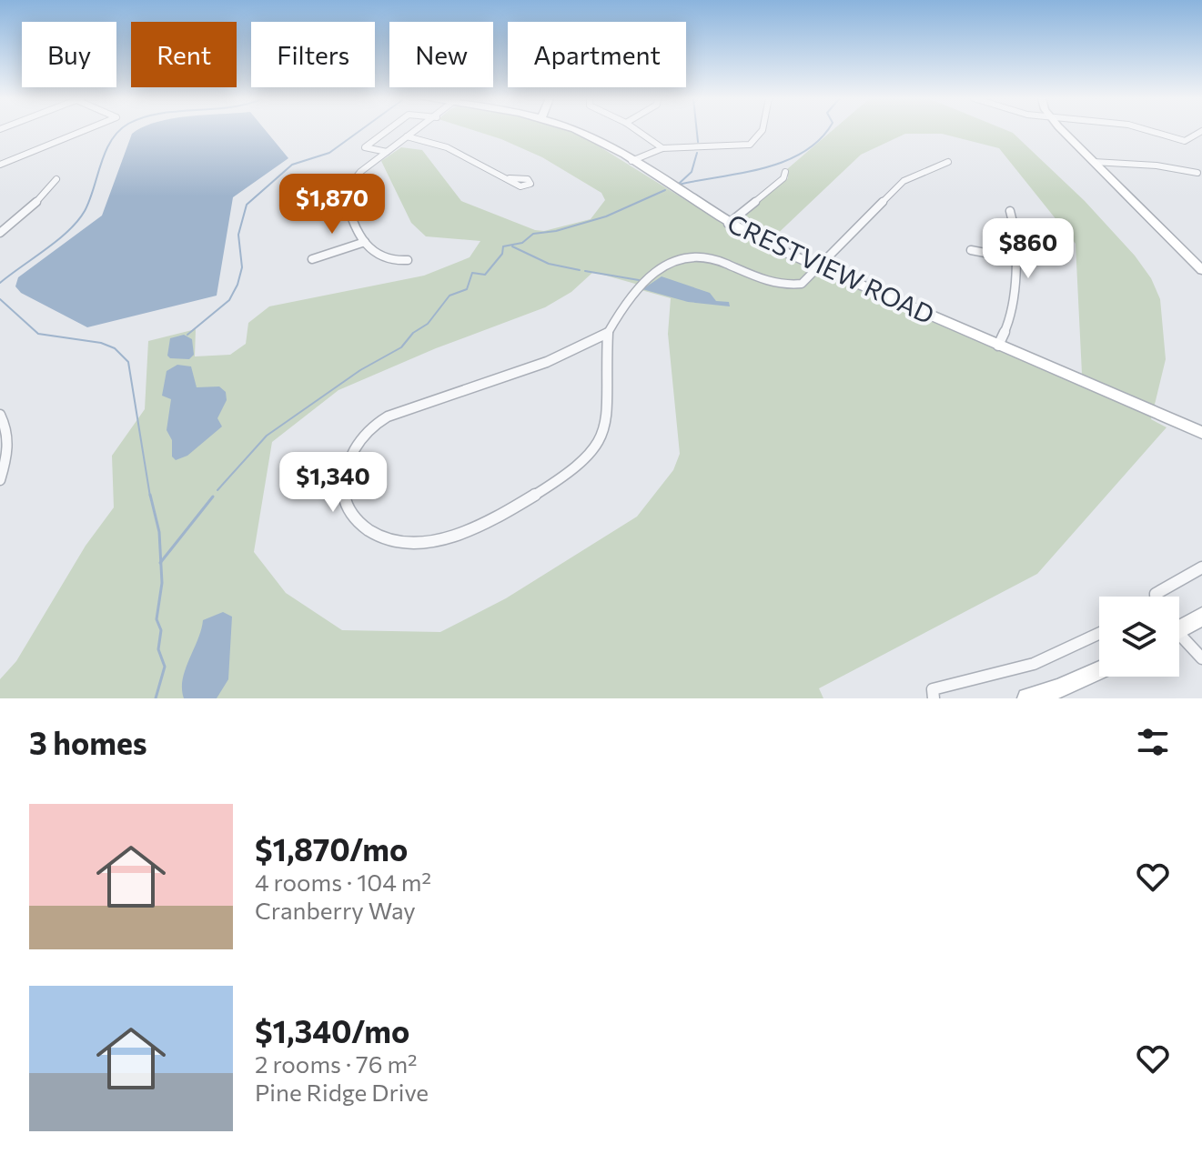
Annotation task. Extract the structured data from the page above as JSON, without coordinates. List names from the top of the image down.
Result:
{
  "streets": {
    "street": ["CRESTVIEW ROAD"]
  },
  "page": {
    "chip": [
      "Buy",
      "Rent",
      "Filters",
      "New",
      "Apartment"
    ],
    "price": ["$1,870", "$860", "$1,340"],
    "heading": "3 homes",
    "list": [
      {
        "name": "$1,870/mo",
        "note": "4 rooms · 104 m² · Cranberry Way"
      },
      {
        "name": "$1,340/mo",
        "note": "2 rooms · 76 m² · Pine Ridge Drive"
      }
    ]
  }
}
